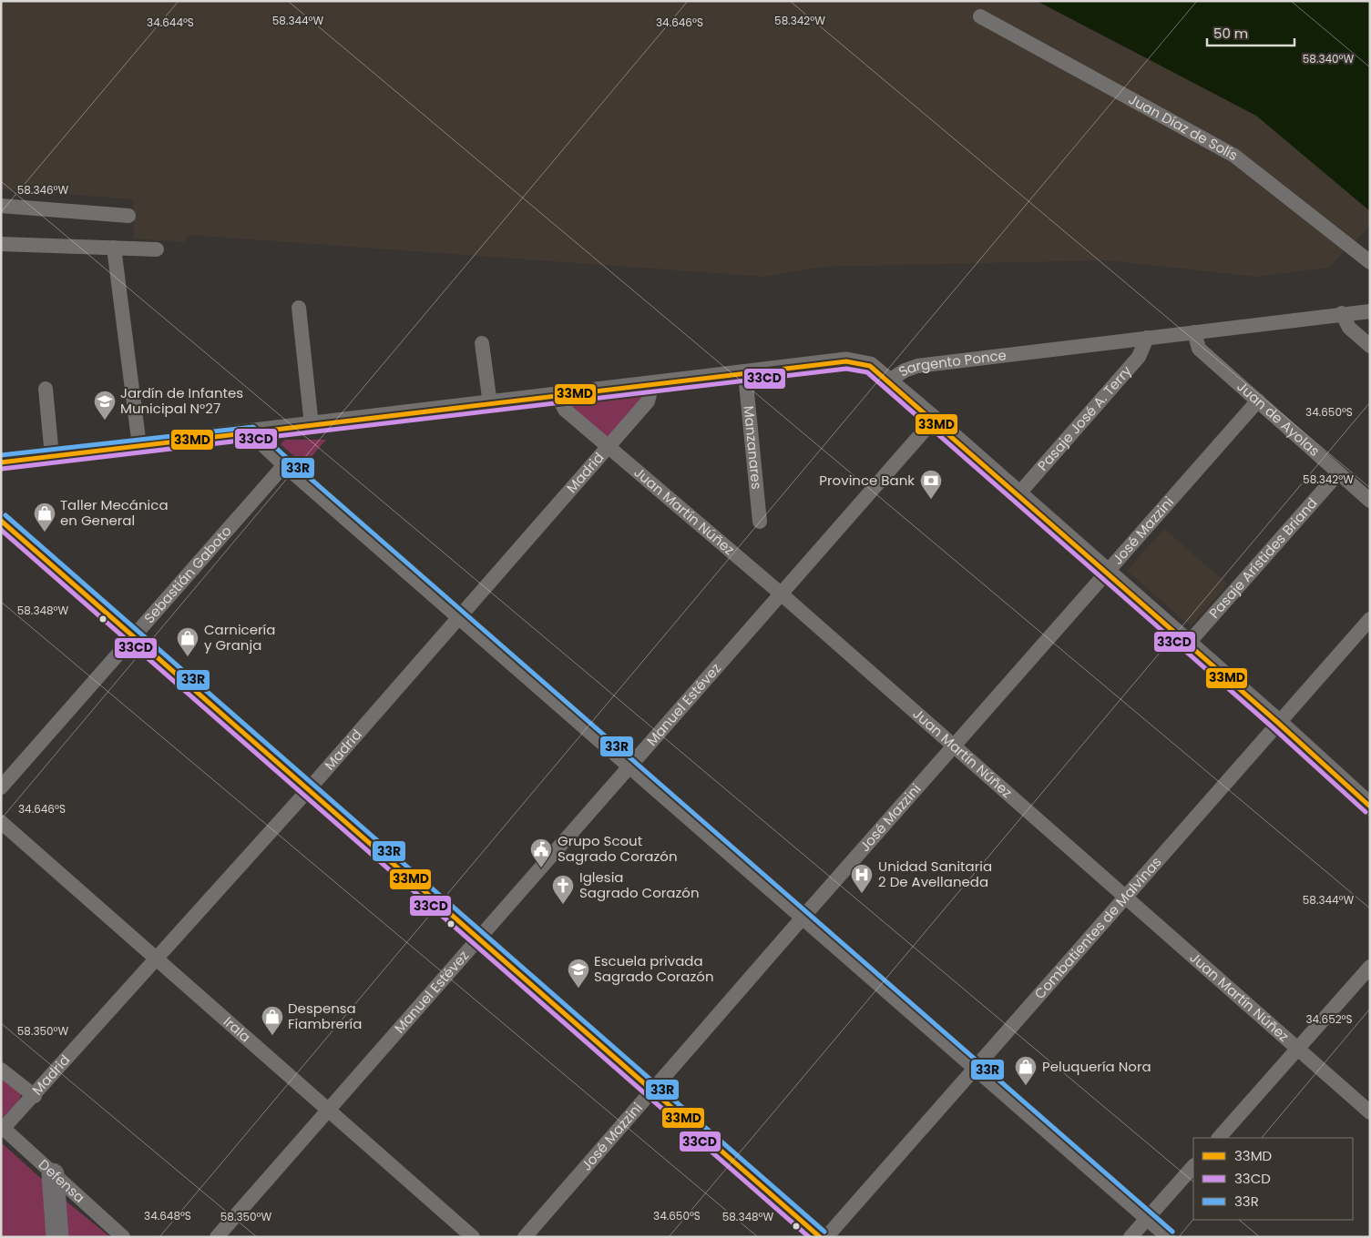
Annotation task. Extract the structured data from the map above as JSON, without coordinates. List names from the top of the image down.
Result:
{
  "streets": {
    "main road": ["Sargento Ponce"],
    "street": [
      "Juan Díaz de Solís",
      "Pasaje José A. Terry",
      "Juan de Ayolas",
      "Manzanares",
      "Madrid",
      "Juan Martín Núñez",
      "José Mazzini",
      "Pasaje Arístides Briand",
      "Sebastián Gaboto",
      "Manuel Estévez",
      "Combatientes de Malvinas",
      "Irala",
      "Defensa"
    ]
  },
  "crossings": [
    ["Sargento Ponce", "Pasaje José A. Terry"],
    ["Sargento Ponce", "Juan de Ayolas"],
    ["Sargento Ponce", "Manzanares"],
    ["Sargento Ponce", "Madrid"],
    ["Sargento Ponce", "Juan Martín Núñez"],
    ["Juan de Ayolas", "José Mazzini"],
    ["Juan de Ayolas", "Pasaje Arístides Briand"],
    ["Madrid", "Juan Martín Núñez"],
    ["Madrid", "Irala"],
    ["Madrid", "Defensa"],
    ["Juan Martín Núñez", "José Mazzini"],
    ["Juan Martín Núñez", "Manuel Estévez"],
    ["Juan Martín Núñez", "Combatientes de Malvinas"],
    ["Manuel Estévez", "Irala"]
  ],
  "places": {
    "school or university": ["Jardín de Infantes Municipal N°27", "Escuela privada Sagrado Corazón"],
    "bank": ["Province Bank"],
    "shop": [
      "Taller Mecánica en General",
      "Carnicería y Granja",
      "Despensa Fiambrería",
      "Peluquería Nora"
    ],
    "public building": ["Grupo Scout Sagrado Corazón"],
    "hospital": ["Unidad Sanitaria 2 De Avellaneda"],
    "church": ["Iglesia Sagrado Corazón"]
  },
  "lines": ["transit line 33MD", "transit line 33CD", "transit line 33R"],
  "legend": ["33MD", "33CD", "33R"],
  "scale_bar": "50 m",
  "coordinates": [
    "58.344°W",
    "58.342°W",
    "34.644°S",
    "34.646°S",
    "58.340°W",
    "58.346°W",
    "34.650°S",
    "58.348°W",
    "34.652°S",
    "58.350°W",
    "34.648°S"
  ]
}
